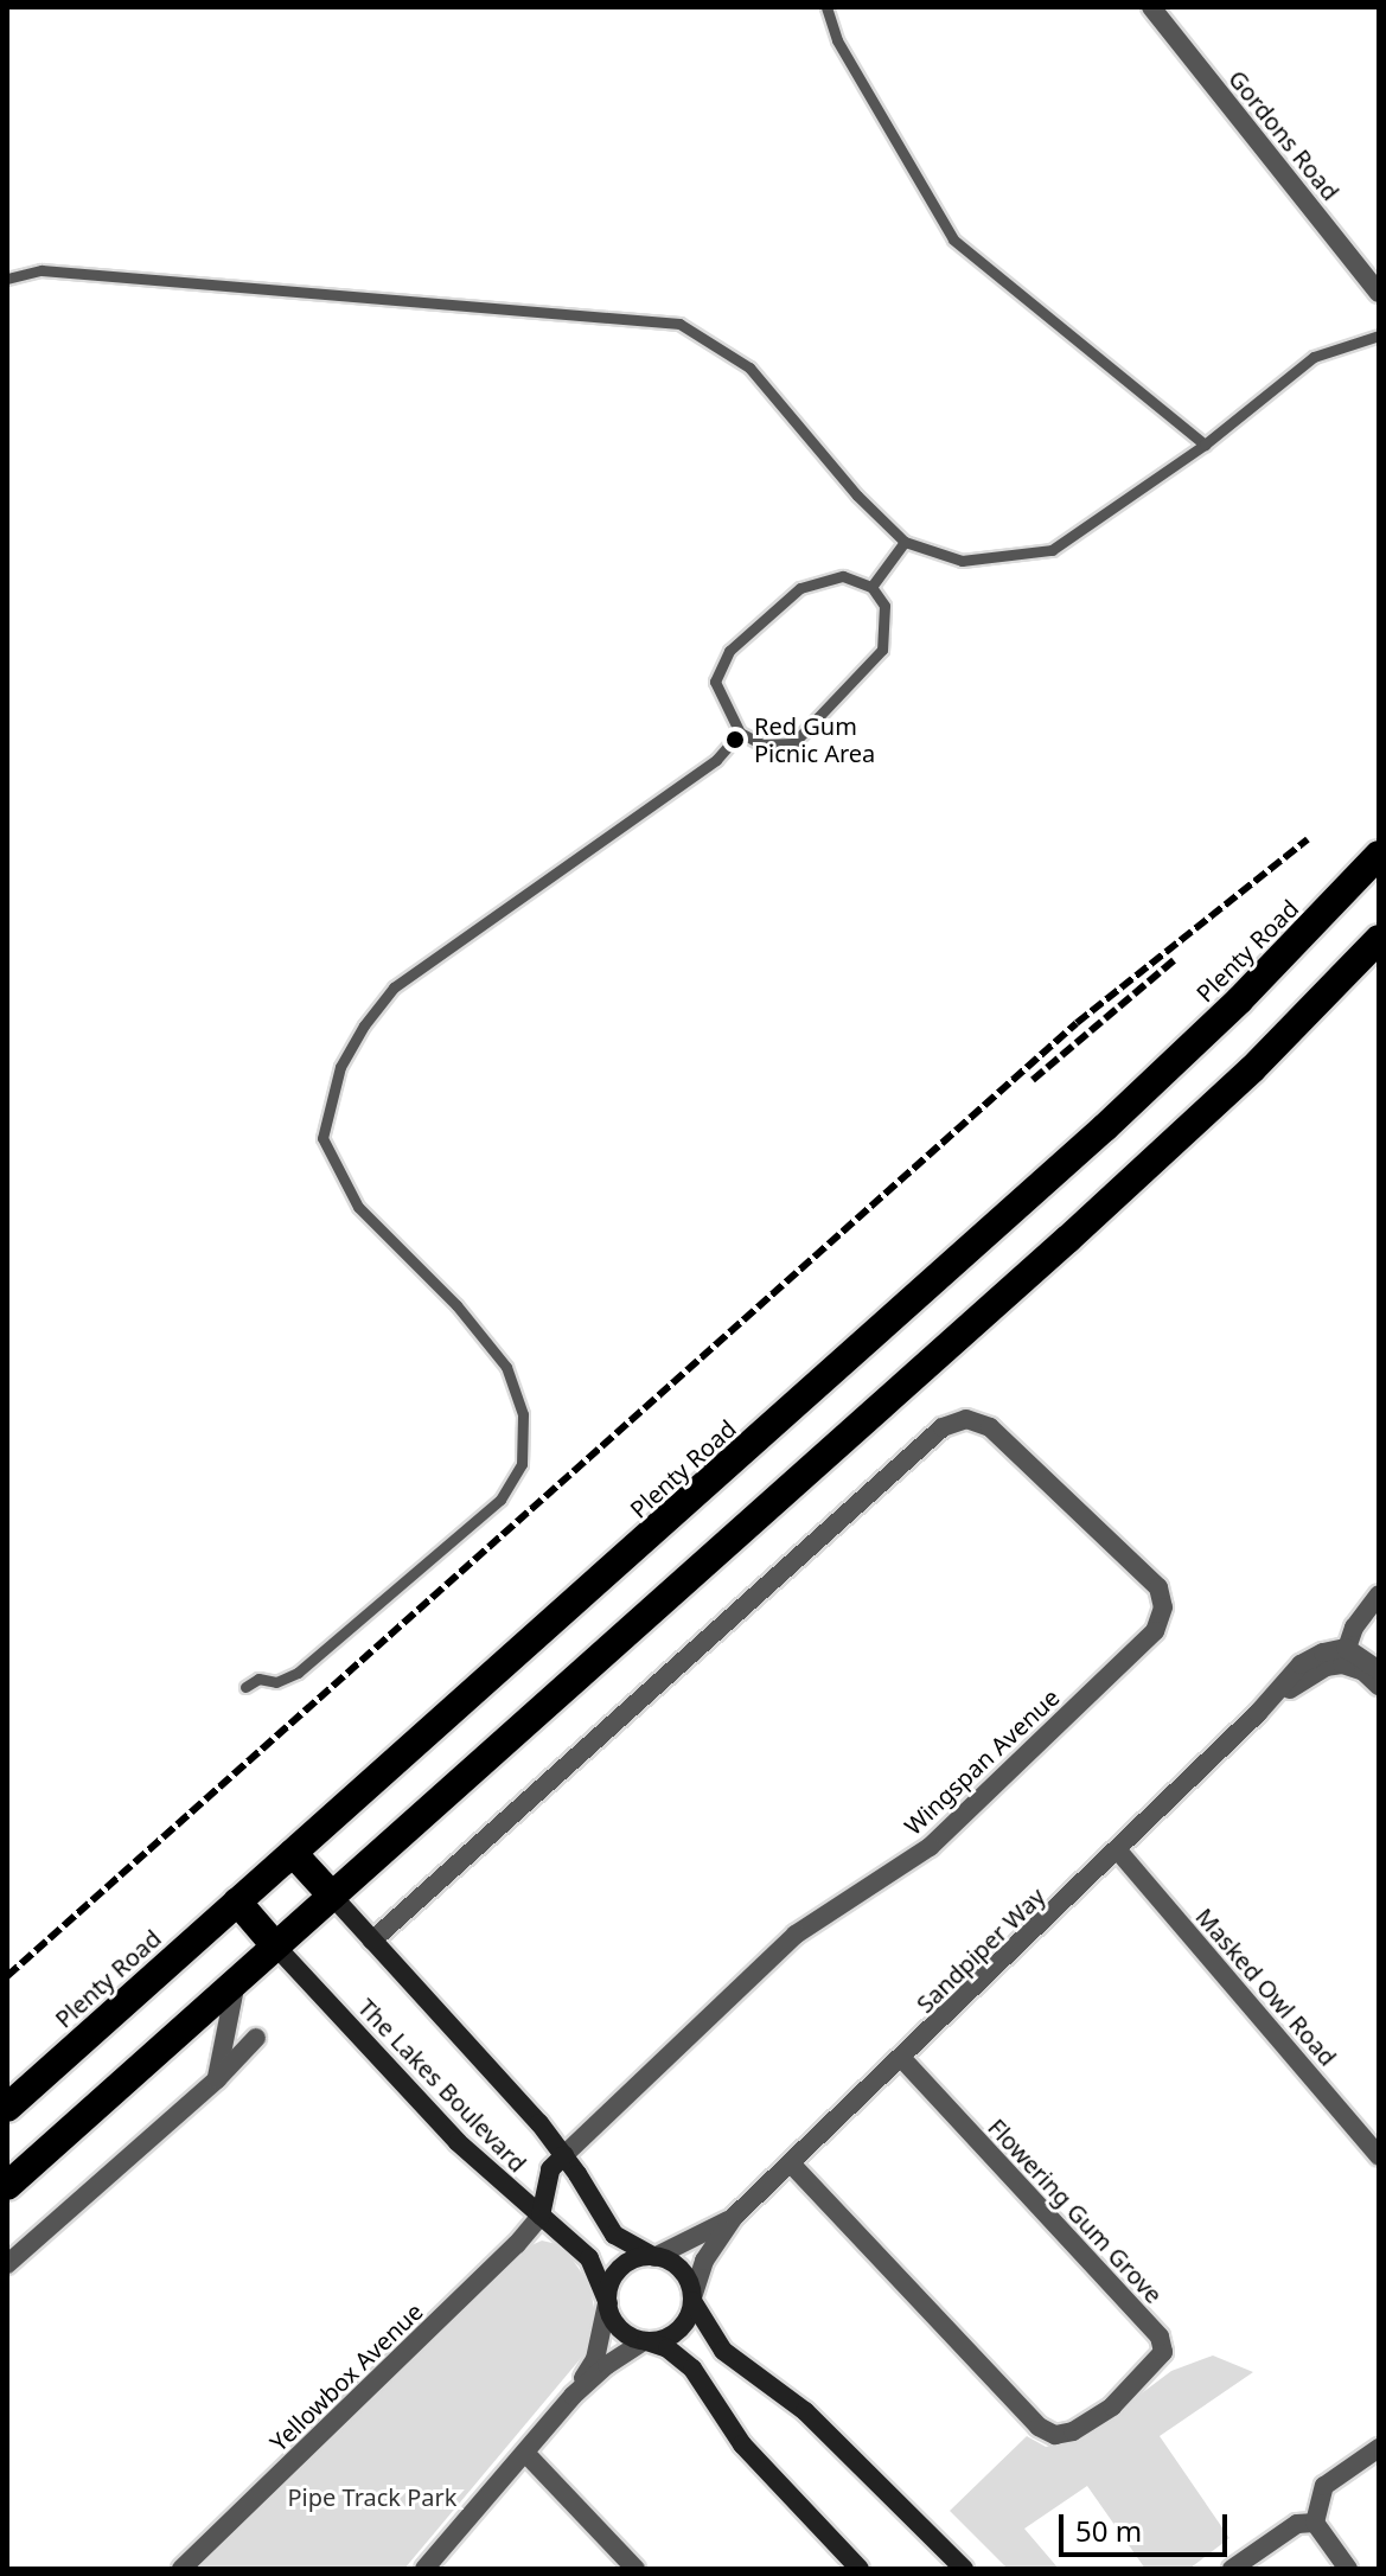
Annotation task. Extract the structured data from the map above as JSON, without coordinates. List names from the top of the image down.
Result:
{
  "streets": {
    "highway": ["Plenty Road"],
    "street": [
      "Gordons Road",
      "Wingspan Avenue",
      "Sandpiper Way",
      "Masked Owl Road",
      "The Lakes Boulevard",
      "Flowering Gum Grove",
      "Yellowbox Avenue"
    ]
  },
  "crossings": [
    ["Wingspan Avenue", "The Lakes Boulevard"],
    ["Sandpiper Way", "Masked Owl Road"],
    ["Sandpiper Way", "The Lakes Boulevard"],
    ["Sandpiper Way", "Flowering Gum Grove"],
    ["The Lakes Boulevard", "Yellowbox Avenue"]
  ],
  "parks": ["Pipe Track Park"],
  "places": ["Red Gum Picnic Area"],
  "scale_bar": "50 m"
}
